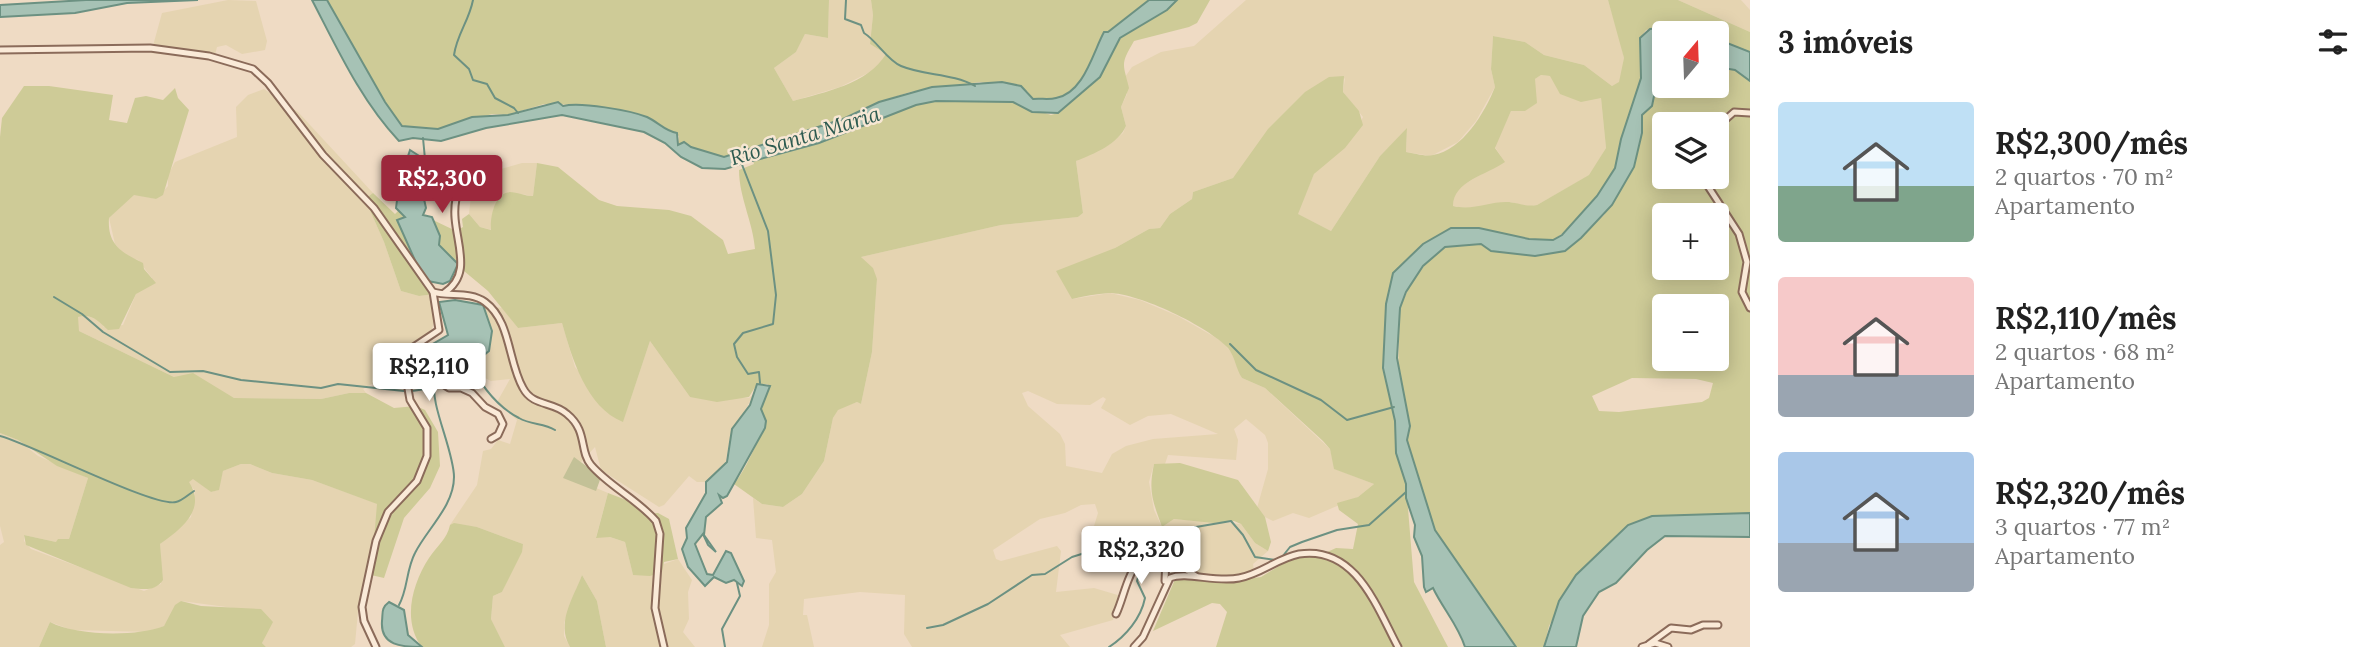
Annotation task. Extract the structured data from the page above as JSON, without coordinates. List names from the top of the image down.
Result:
{
  "water": ["Rio Santa Maria"],
  "north": "top",
  "page": {
    "heading": "3 imóveis",
    "map_buttons": ["+", "−"],
    "list": [
      {
        "name": "R$2,300/mês",
        "note": "2 quartos · 70 m² · Apartamento"
      },
      {
        "name": "R$2,110/mês",
        "note": "2 quartos · 68 m² · Apartamento"
      },
      {
        "name": "R$2,320/mês",
        "note": "3 quartos · 77 m² · Apartamento"
      }
    ],
    "price": ["R$2,300", "R$2,110", "R$2,320"]
  }
}
